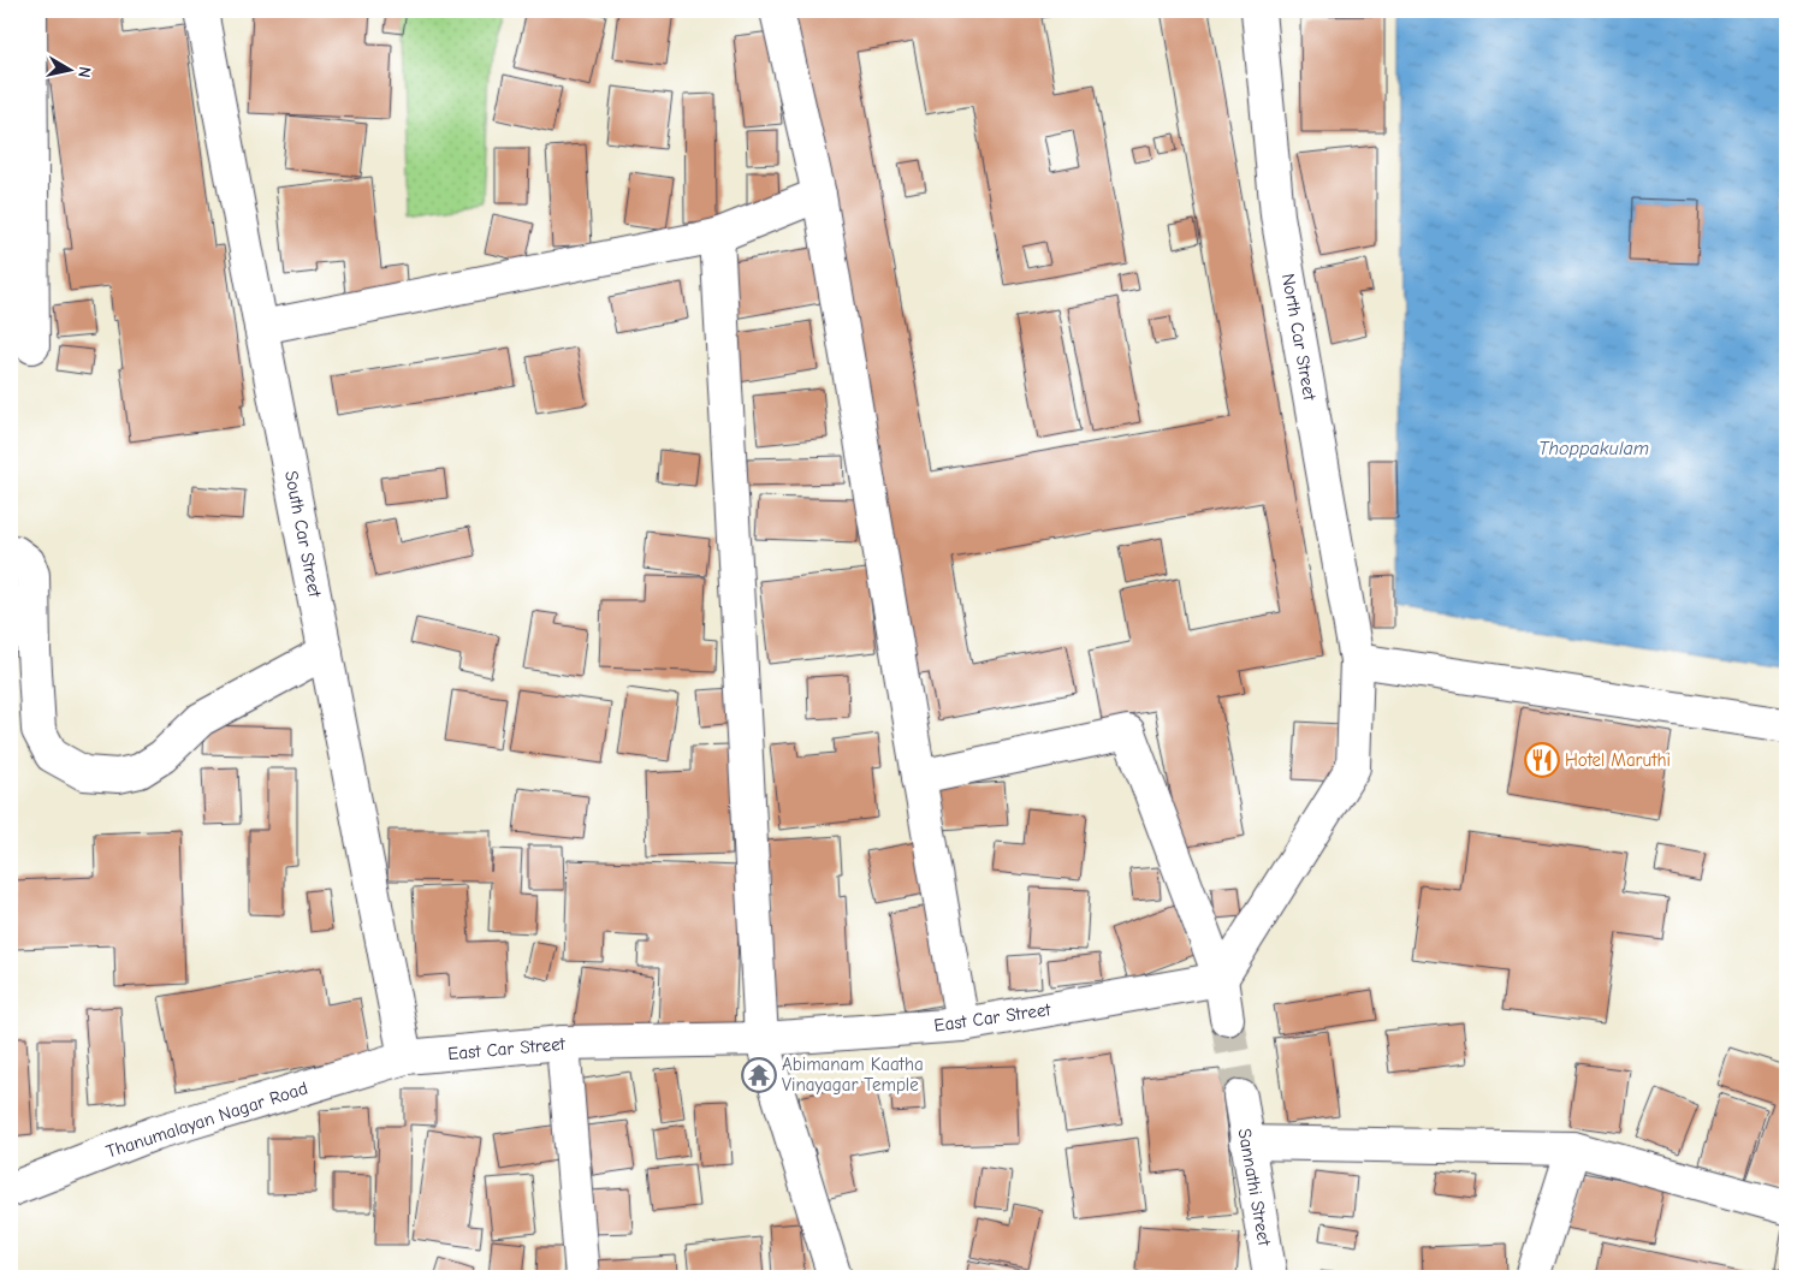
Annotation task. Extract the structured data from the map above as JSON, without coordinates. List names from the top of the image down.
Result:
{
  "streets": {
    "street": [
      "North Car Street",
      "South Car Street",
      "East Car Street",
      "Thanumalayan Nagar Road",
      "Sannathi Street"
    ]
  },
  "crossings": [
    ["South Car Street", "East Car Street"],
    ["South Car Street", "Thanumalayan Nagar Road"],
    ["East Car Street", "Thanumalayan Nagar Road"]
  ],
  "water": ["Thoppakulam"],
  "places": {
    "restaurant": ["Hotel Maruthi"],
    "temple": ["Abimanam Kaatha Vinayagar Temple"]
  },
  "north": "right"
}
